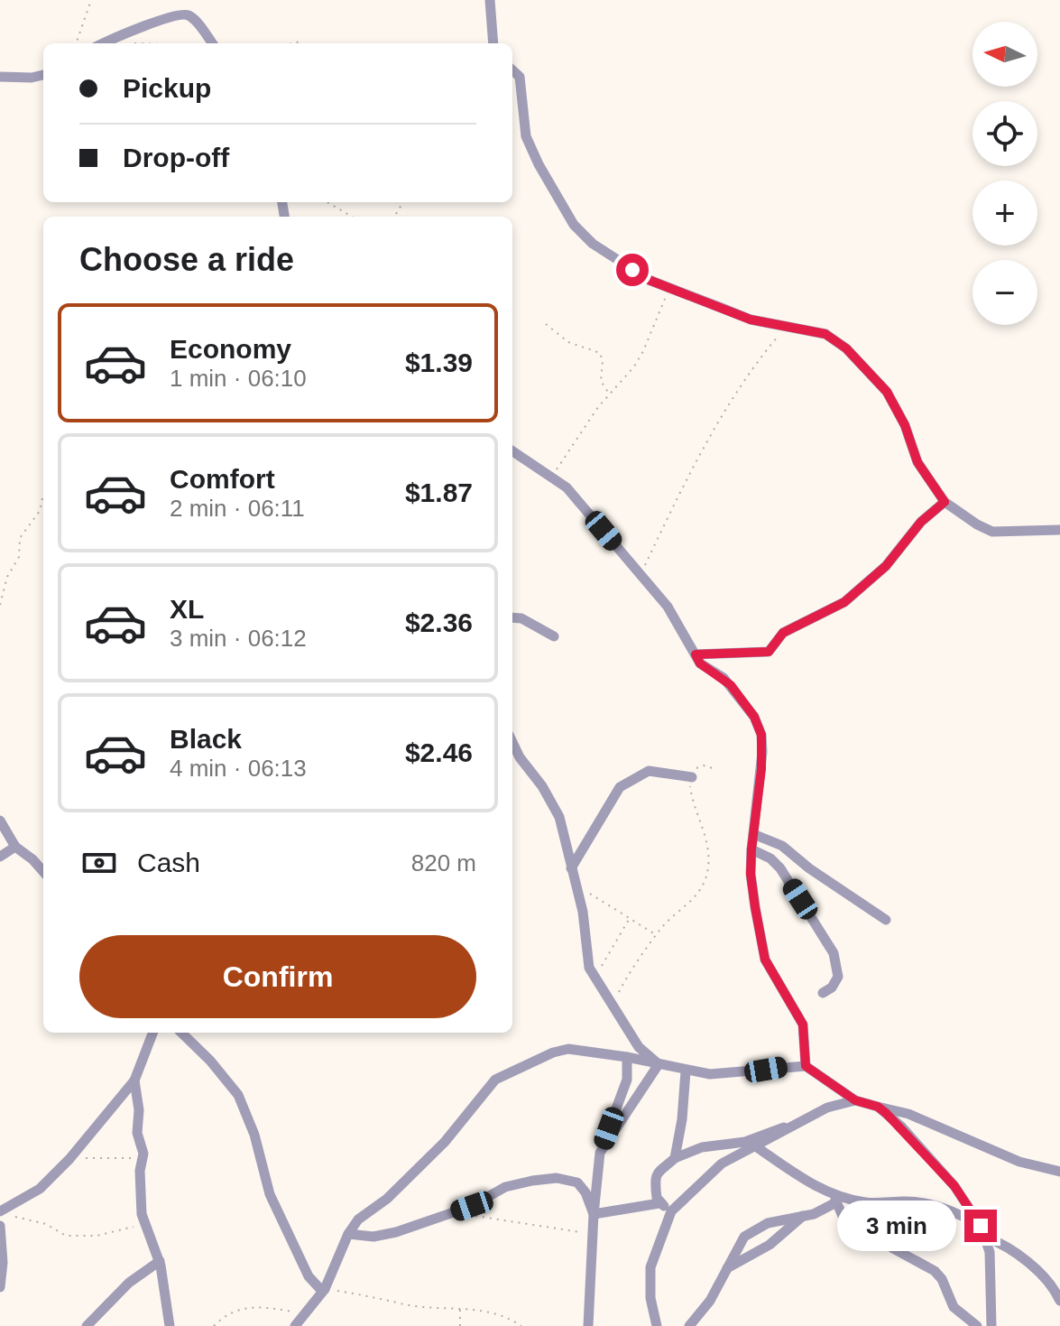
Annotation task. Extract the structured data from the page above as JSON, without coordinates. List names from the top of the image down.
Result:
{
  "north": "left",
  "page": {
    "map_buttons": ["+", "−"],
    "banner": ["Pickup", "Drop-off"],
    "heading": "Choose a ride",
    "list": [
      {
        "name": "Economy",
        "note": "1 min · 06:10",
        "value": "$1.39"
      },
      {
        "name": "Comfort",
        "note": "2 min · 06:11",
        "value": "$1.87"
      },
      {
        "name": "XL",
        "note": "3 min · 06:12",
        "value": "$2.36"
      },
      {
        "name": "Black",
        "note": "4 min · 06:13",
        "value": "$2.46"
      }
    ],
    "pay": ["Cash", "820 m"],
    "buttons": "Confirm",
    "bubble": "3 min"
  }
}
